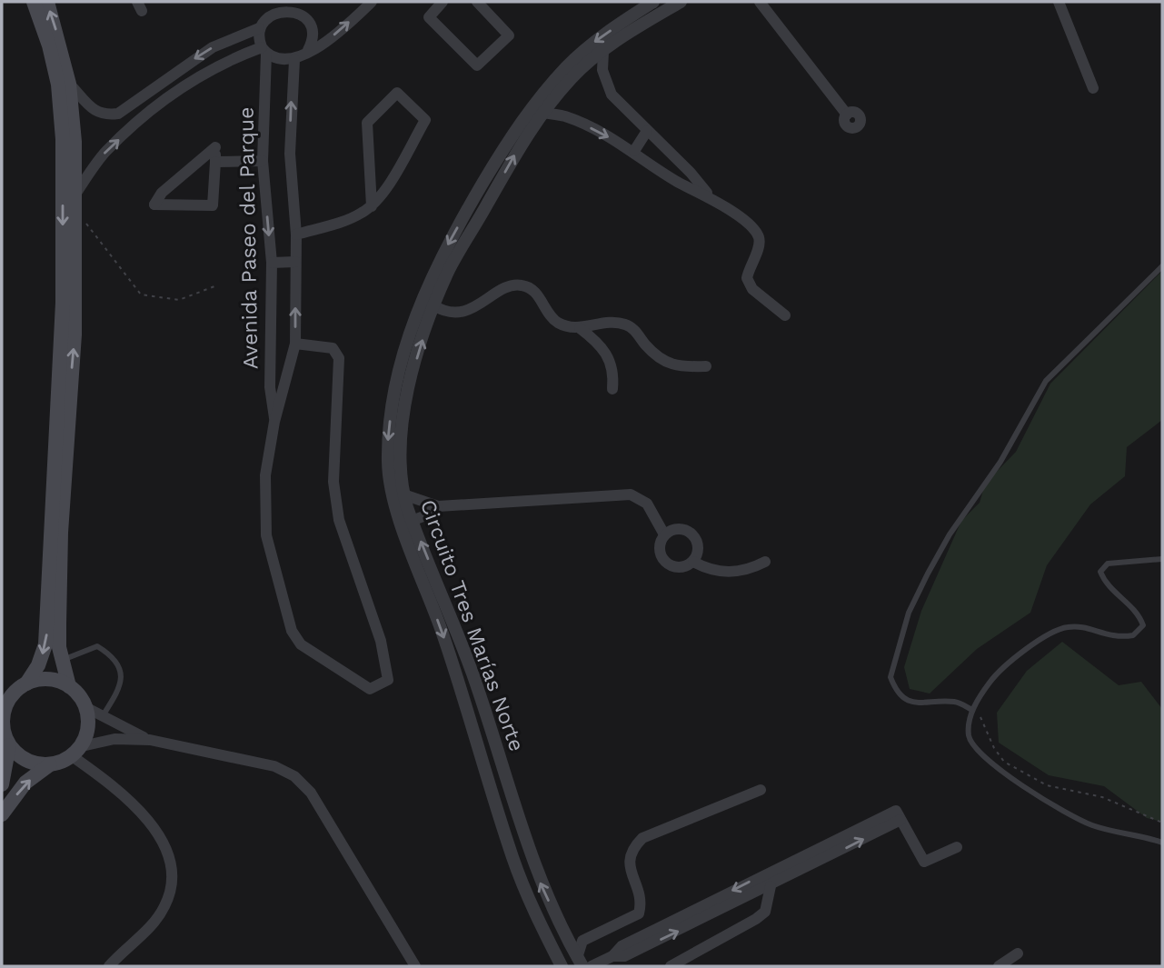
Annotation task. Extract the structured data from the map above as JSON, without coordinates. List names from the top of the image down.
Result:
{
  "streets": {
    "street": ["Avenida Paseo del Parque", "Circuito Tres Marías Norte"]
  }
}
